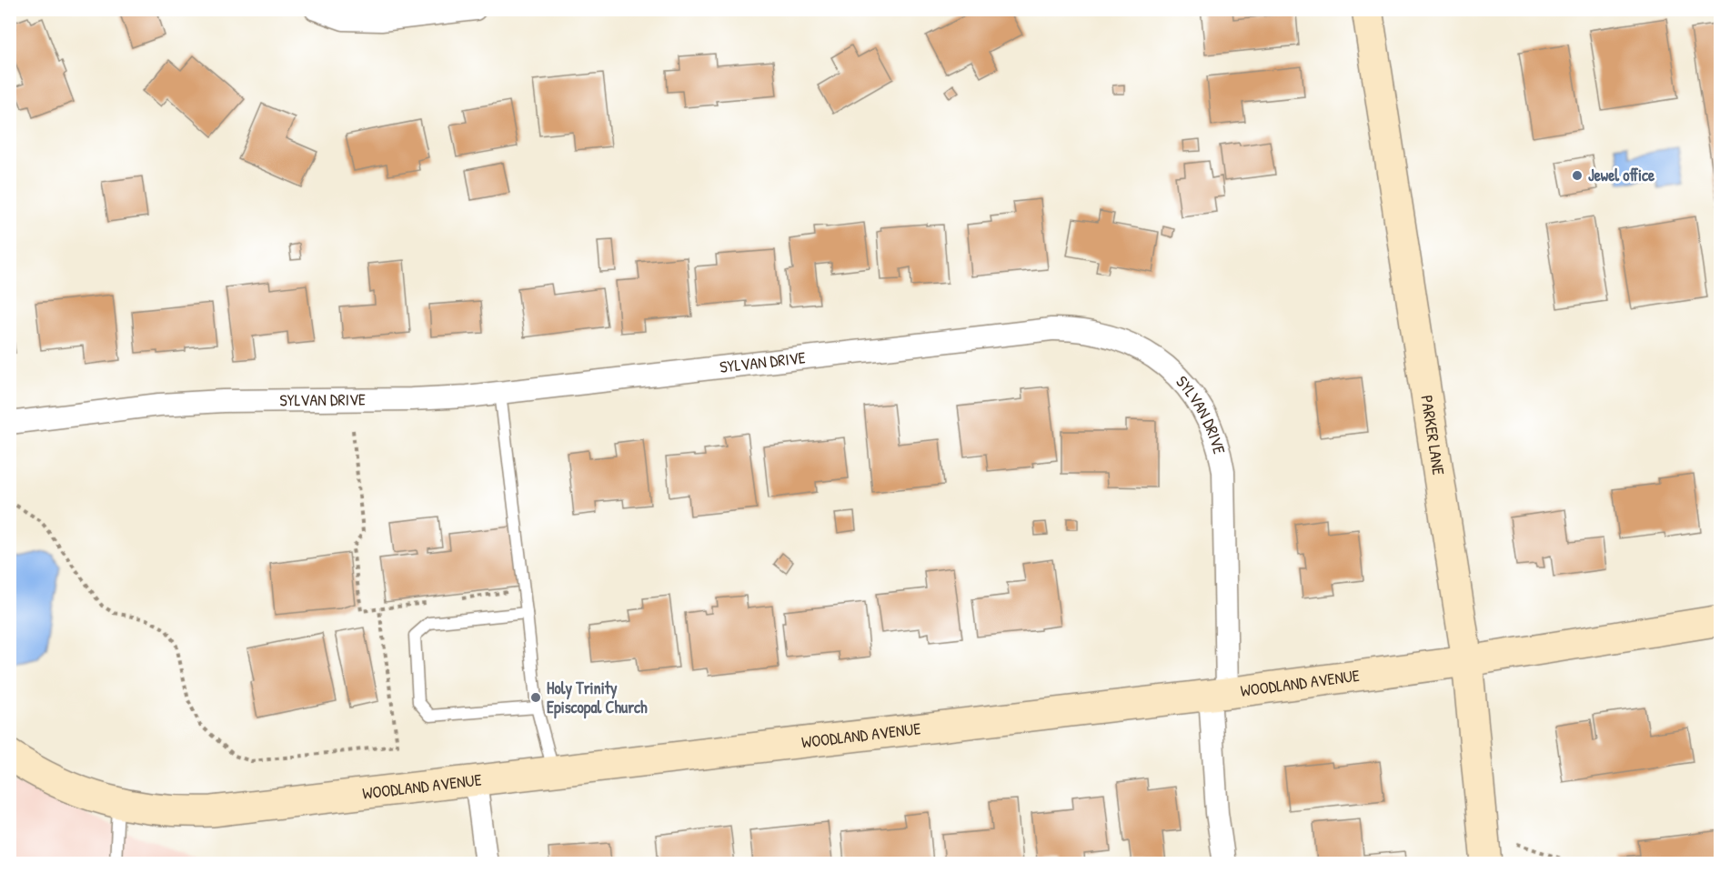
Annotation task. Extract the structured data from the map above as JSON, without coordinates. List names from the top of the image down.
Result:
{
  "streets": {
    "street": ["SYLVAN DRIVE", "PARKER LANE", "WOODLAND AVENUE"]
  },
  "crossings": [
    ["SYLVAN DRIVE", "WOODLAND AVENUE"],
    ["PARKER LANE", "WOODLAND AVENUE"]
  ],
  "places": ["Jewel office", "Holy Trinity Episcopal Church"]
}
